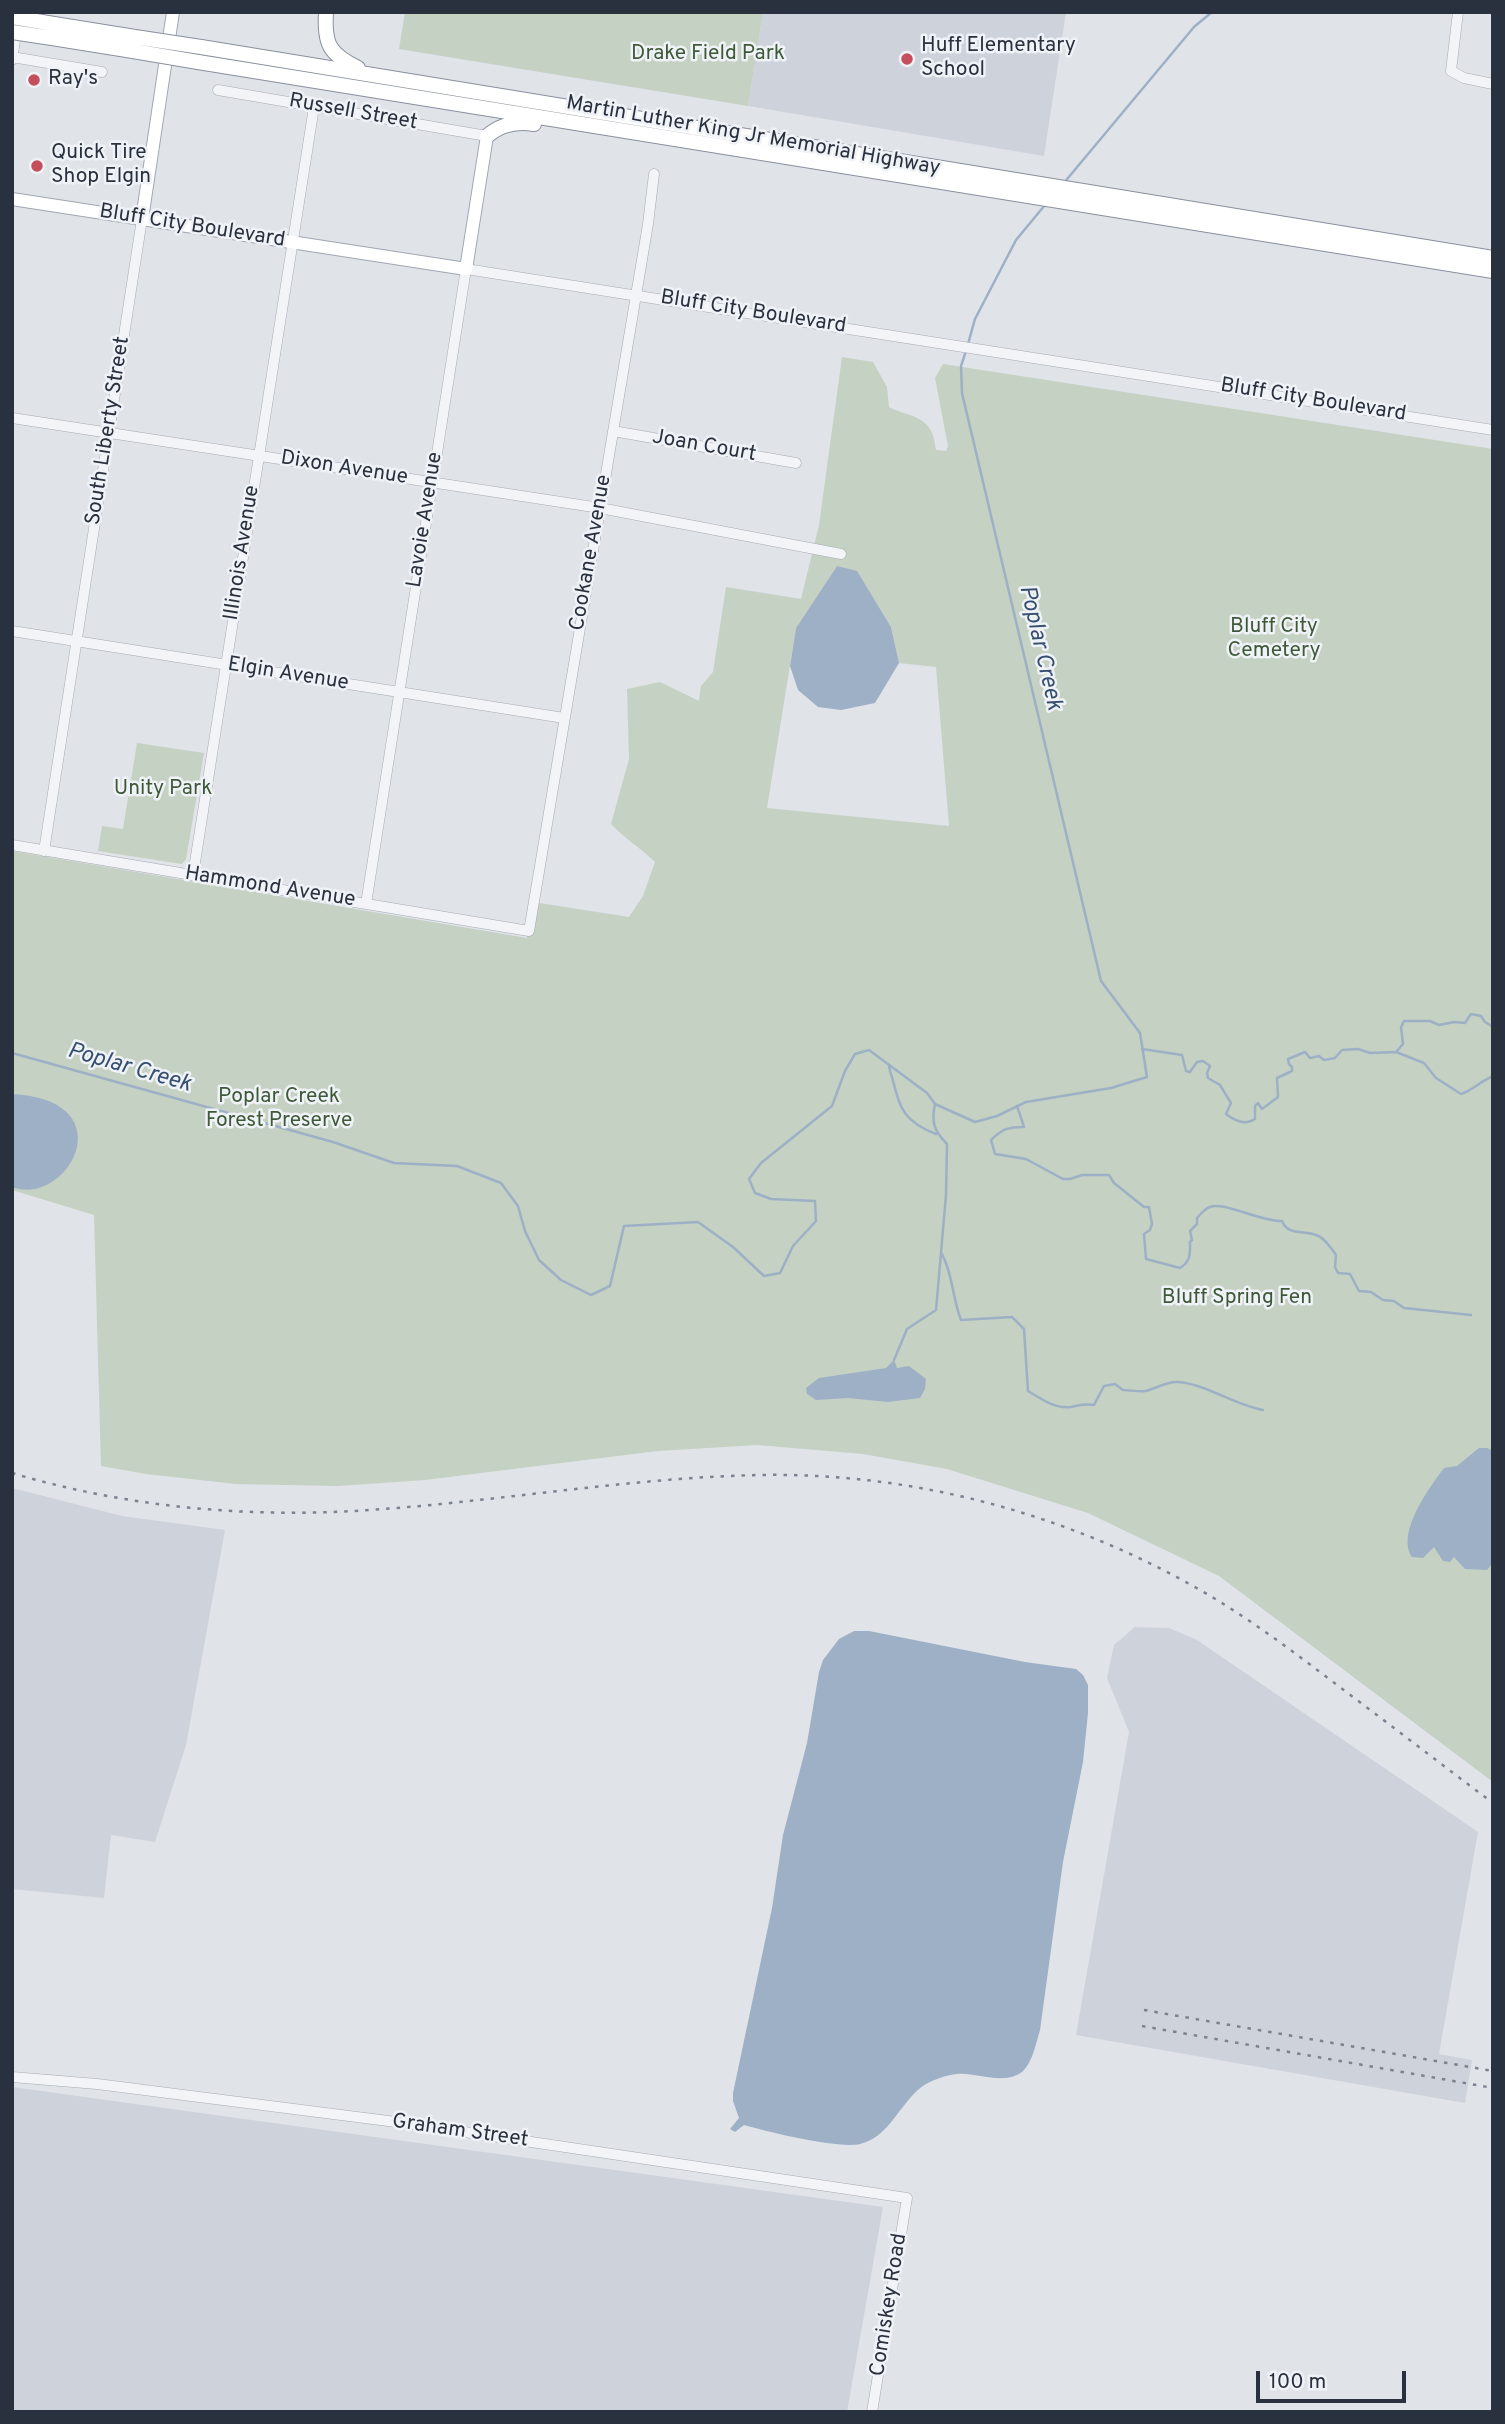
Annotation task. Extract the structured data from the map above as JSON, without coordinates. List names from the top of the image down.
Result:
{
  "streets": {
    "highway": ["Martin Luther King Jr Memorial Highway"],
    "main road": ["Bluff City Boulevard", "South Liberty Street", "Lavoie Avenue"],
    "street": [
      "Russell Street",
      "Joan Court",
      "Dixon Avenue",
      "Illinois Avenue",
      "Cookane Avenue",
      "Elgin Avenue",
      "Hammond Avenue",
      "Graham Street",
      "Comiskey Road"
    ]
  },
  "crossings": [
    ["Russell Street", "Lavoie Avenue"],
    ["Russell Street", "Illinois Avenue"],
    ["Bluff City Boulevard", "South Liberty Street"],
    ["Bluff City Boulevard", "Lavoie Avenue"],
    ["Bluff City Boulevard", "Illinois Avenue"],
    ["Bluff City Boulevard", "Cookane Avenue"],
    ["South Liberty Street", "Dixon Avenue"],
    ["South Liberty Street", "Elgin Avenue"],
    ["South Liberty Street", "Hammond Avenue"],
    ["Joan Court", "Cookane Avenue"],
    ["Dixon Avenue", "Lavoie Avenue"],
    ["Dixon Avenue", "Illinois Avenue"],
    ["Dixon Avenue", "Cookane Avenue"],
    ["Lavoie Avenue", "Elgin Avenue"],
    ["Lavoie Avenue", "Hammond Avenue"],
    ["Illinois Avenue", "Elgin Avenue"],
    ["Illinois Avenue", "Hammond Avenue"],
    ["Cookane Avenue", "Elgin Avenue"],
    ["Cookane Avenue", "Hammond Avenue"],
    ["Graham Street", "Comiskey Road"]
  ],
  "water": ["Poplar Creek"],
  "parks": [
    "Drake Field Park",
    "Bluff City Cemetery",
    "Unity Park",
    "Poplar Creek Forest Preserve",
    "Bluff Spring Fen"
  ],
  "places": ["Huff Elementary School", "Ray's", "Quick Tire Shop Elgin"],
  "scale_bar": "100 m"
}
